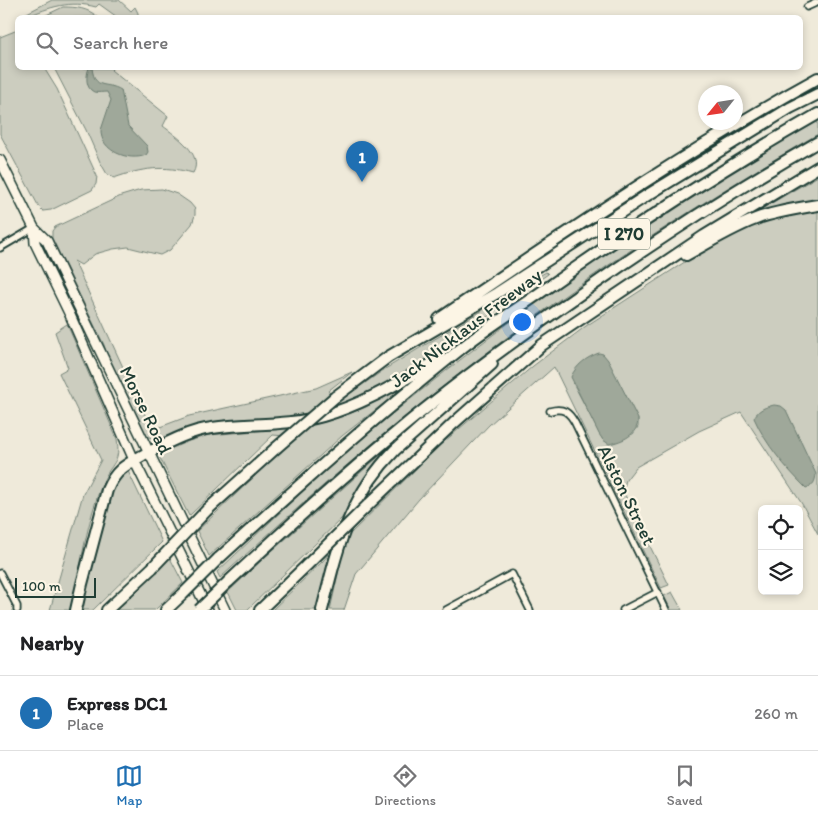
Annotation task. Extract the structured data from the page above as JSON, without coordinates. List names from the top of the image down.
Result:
{
  "streets": {
    "highway": ["I 270", "Jack Nicklaus Freeway"],
    "main road": ["Morse Road"],
    "street": ["Alston Street"]
  },
  "scale_bar": "100 m",
  "north": "bottom left",
  "page": {
    "search": "Search here",
    "pins": "1",
    "scale": "100 m",
    "heading": "Nearby",
    "list": [
      {
        "mark": "1",
        "name": "Express DC1",
        "note": "Place",
        "value": "260 m"
      }
    ],
    "nav": ["Map", "Directions", "Saved"]
  }
}
